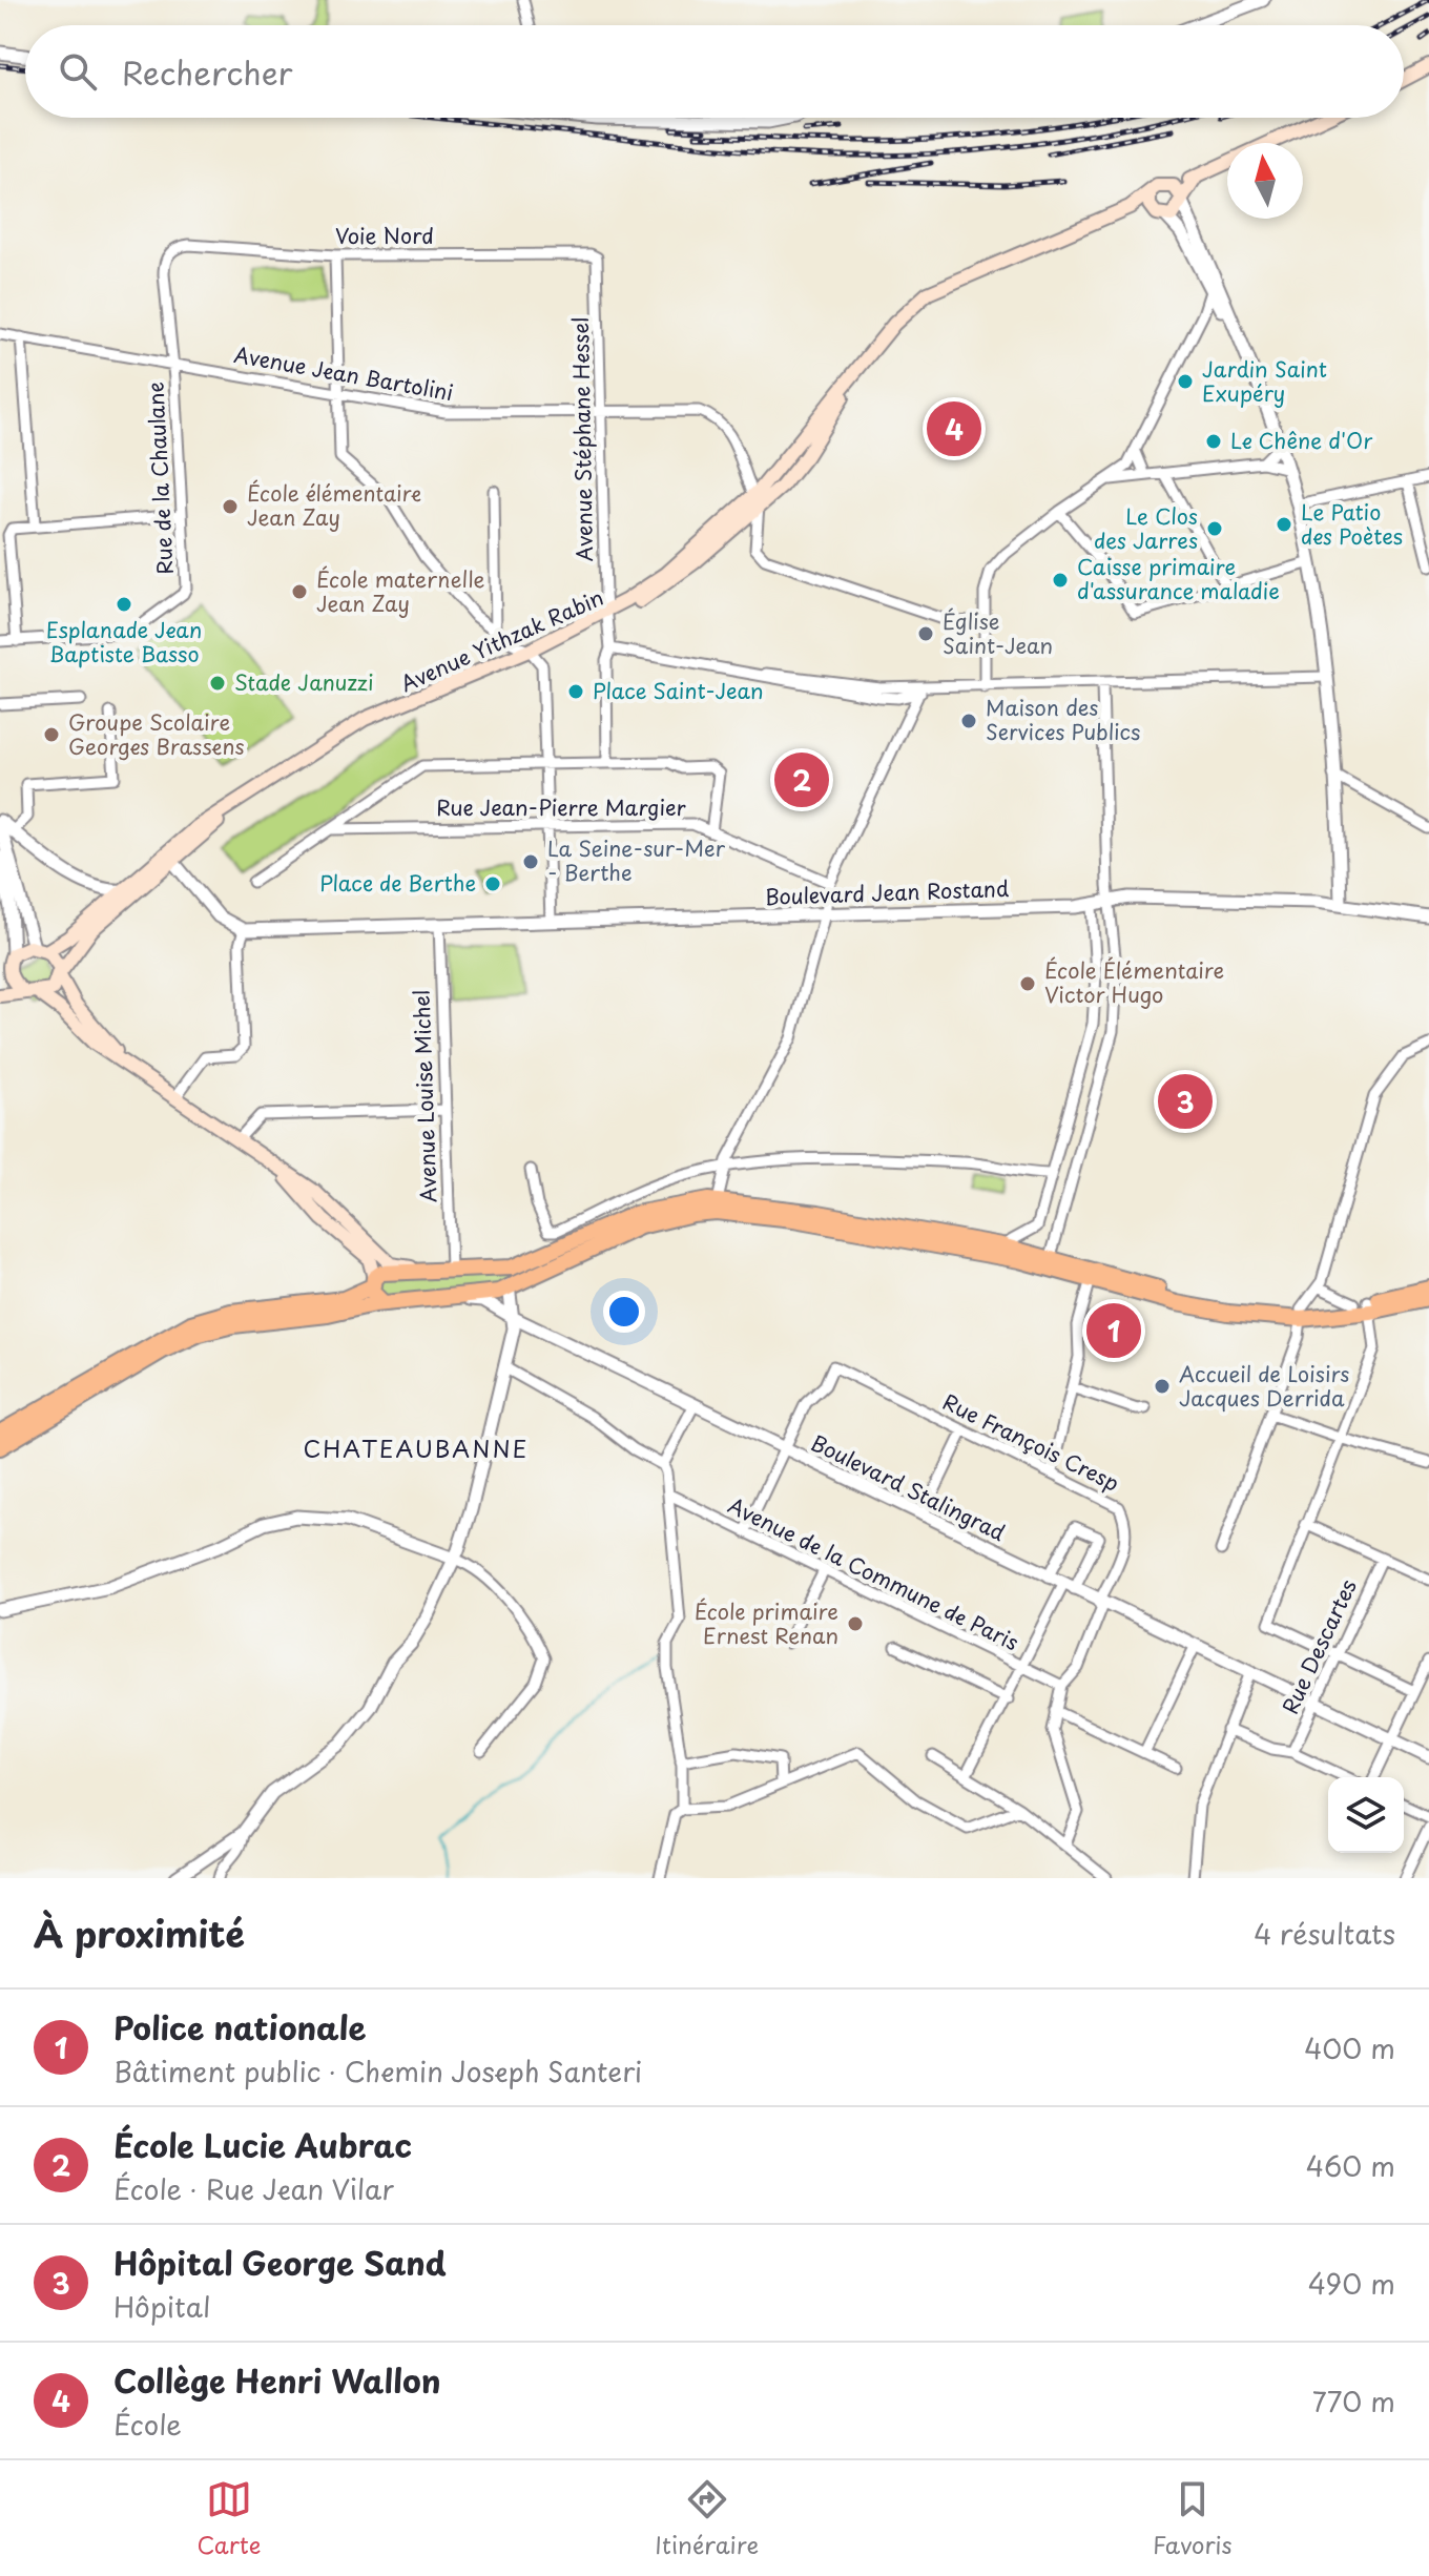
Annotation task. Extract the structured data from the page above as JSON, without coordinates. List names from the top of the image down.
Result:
{
  "streets": {
    "main road": ["Avenue Yithzak Rabin"],
    "street": [
      "Voie Nord",
      "Avenue Jean Bartolini",
      "Avenue Stéphane Hessel",
      "Rue de la Chaulane",
      "Rue Jean-Pierre Margier",
      "Boulevard Jean Rostand",
      "Avenue Louise Michel",
      "Rue François Cresp",
      "Boulevard Stalingrad",
      "Avenue de la Commune de Paris",
      "Rue Descartes"
    ]
  },
  "crossings": [
    ["Voie Nord", "Avenue Stéphane Hessel"],
    ["Voie Nord", "Rue de la Chaulane"],
    ["Avenue Jean Bartolini", "Avenue Stéphane Hessel"],
    ["Avenue Jean Bartolini", "Rue de la Chaulane"],
    ["Avenue Jean Bartolini", "Avenue Yithzak Rabin"],
    ["Avenue Stéphane Hessel", "Avenue Yithzak Rabin"],
    ["Boulevard Jean Rostand", "Avenue Louise Michel"],
    ["Rue François Cresp", "Boulevard Stalingrad"],
    ["Rue François Cresp", "Avenue de la Commune de Paris"],
    ["Boulevard Stalingrad", "Rue Descartes"]
  ],
  "districts": ["CHATEAUBANNE"],
  "places": [
    "Jardin Saint Exupéry",
    "Le Chêne d'Or",
    "École élémentaire Jean Zay",
    "Le Patio des Poètes",
    "Le Clos des Jarres",
    "Caisse primaire d'assurance maladie",
    "École maternelle Jean Zay",
    "Esplanade Jean Baptiste Basso",
    "Église Saint-Jean",
    "Stade Januzzi",
    "Place Saint-Jean",
    "Maison des Services Publics",
    "Groupe Scolaire Georges Brassens",
    "La Seine-sur-Mer - Berthe",
    "Place de Berthe",
    "École Élémentaire Victor Hugo",
    "Accueil de Loisirs Jacques Derrida",
    "École primaire Ernest Renan"
  ],
  "north": "top",
  "page": {
    "search": "Rechercher",
    "pins": [
      "4",
      "2",
      "3",
      "1"
    ],
    "heading": ["À proximité", "4 résultats"],
    "list": [
      {
        "mark": "1",
        "name": "Police nationale",
        "note": "Bâtiment public · Chemin Joseph Santeri",
        "value": "400 m"
      },
      {
        "mark": "2",
        "name": "École Lucie Aubrac",
        "note": "École · Rue Jean Vilar",
        "value": "460 m"
      },
      {
        "mark": "3",
        "name": "Hôpital George Sand",
        "note": "Hôpital",
        "value": "490 m"
      },
      {
        "mark": "4",
        "name": "Collège Henri Wallon",
        "note": "École",
        "value": "770 m"
      }
    ],
    "nav": ["Carte", "Itinéraire", "Favoris"]
  }
}
